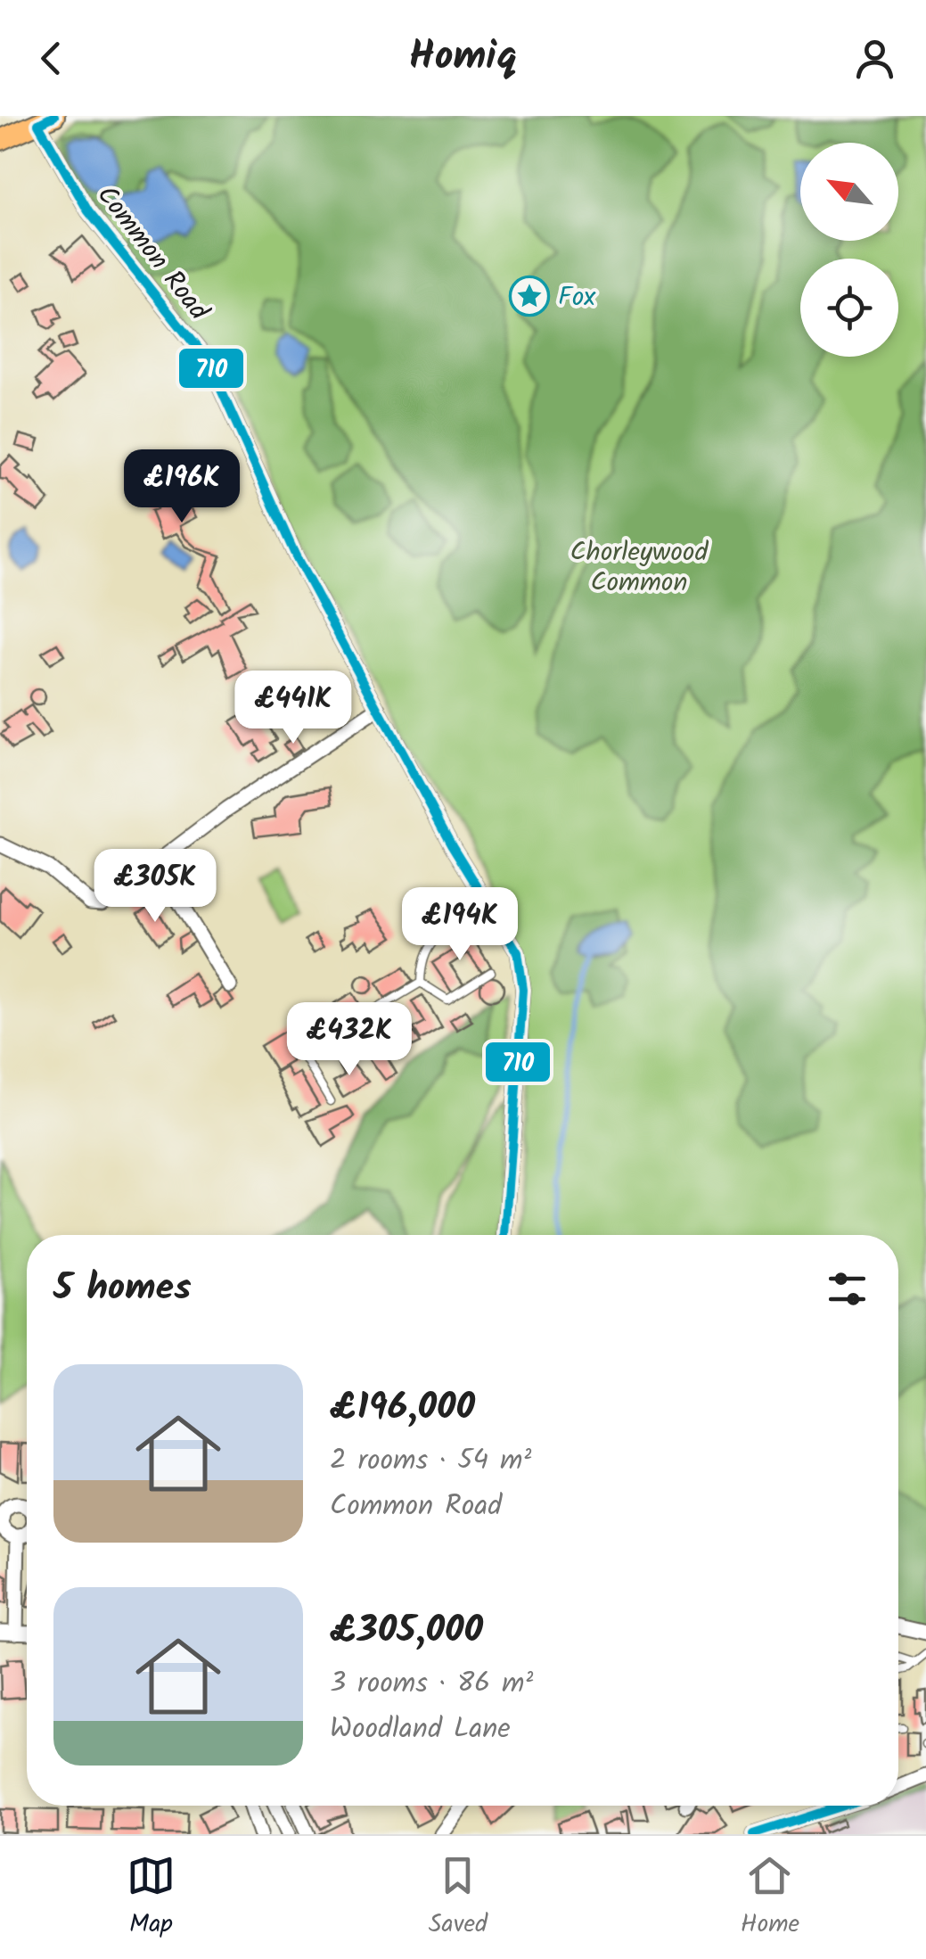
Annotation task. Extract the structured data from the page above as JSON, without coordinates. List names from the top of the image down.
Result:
{
  "streets": {
    "street": ["Common Road"]
  },
  "parks": ["Chorleywood Common"],
  "places": {
    "place": ["Fox"]
  },
  "lines": ["transit line 710"],
  "north": "top left",
  "page": {
    "header": "Homiq",
    "price": [
      "£196K",
      "£441K",
      "£305K",
      "£194K",
      "£432K"
    ],
    "heading": "5 homes",
    "list": [
      {
        "name": "£196,000",
        "note": "2 rooms · 54 m² · Common Road"
      },
      {
        "name": "£305,000",
        "note": "3 rooms · 86 m² · Woodland Lane"
      }
    ],
    "tabs": ["Map", "Saved", "Home"]
  }
}
